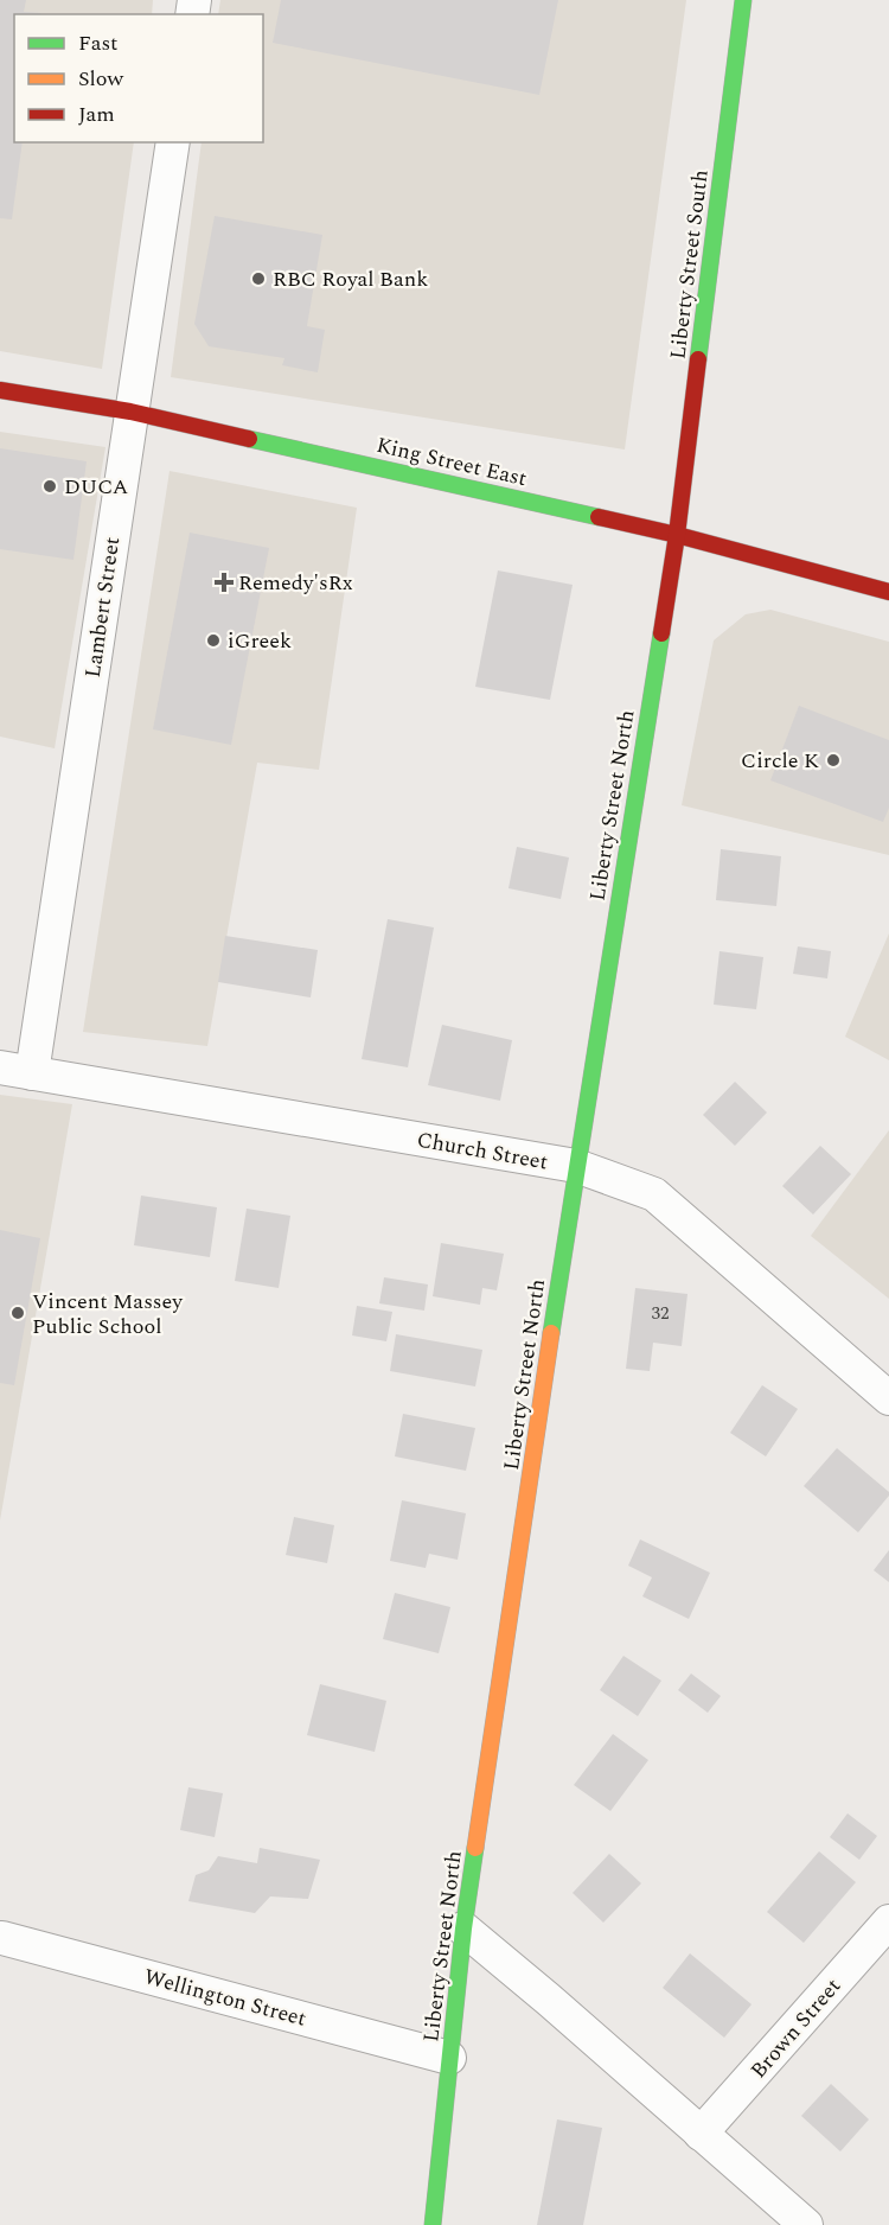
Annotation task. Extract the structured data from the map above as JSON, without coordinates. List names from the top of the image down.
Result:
{
  "streets": {
    "main road": ["Liberty Street South", "King Street East", "Liberty Street North"],
    "street": [
      "Lambert Street",
      "Church Street",
      "Wellington Street",
      "Brown Street"
    ]
  },
  "crossings": [
    ["Liberty Street South", "King Street East"],
    ["Liberty Street South", "Liberty Street North"],
    ["King Street East", "Lambert Street"],
    ["King Street East", "Liberty Street North"],
    ["Lambert Street", "Church Street"],
    ["Liberty Street North", "Church Street"],
    ["Liberty Street North", "Wellington Street"]
  ],
  "places": {
    "other": [
      "RBC Royal Bank",
      "DUCA",
      "iGreek",
      "Circle K",
      "Vincent Massey Public School"
    ],
    "health": ["Remedy'sRx"]
  },
  "house_numbers": ["32"],
  "legend": ["Fast", "Slow", "Jam"]
}
